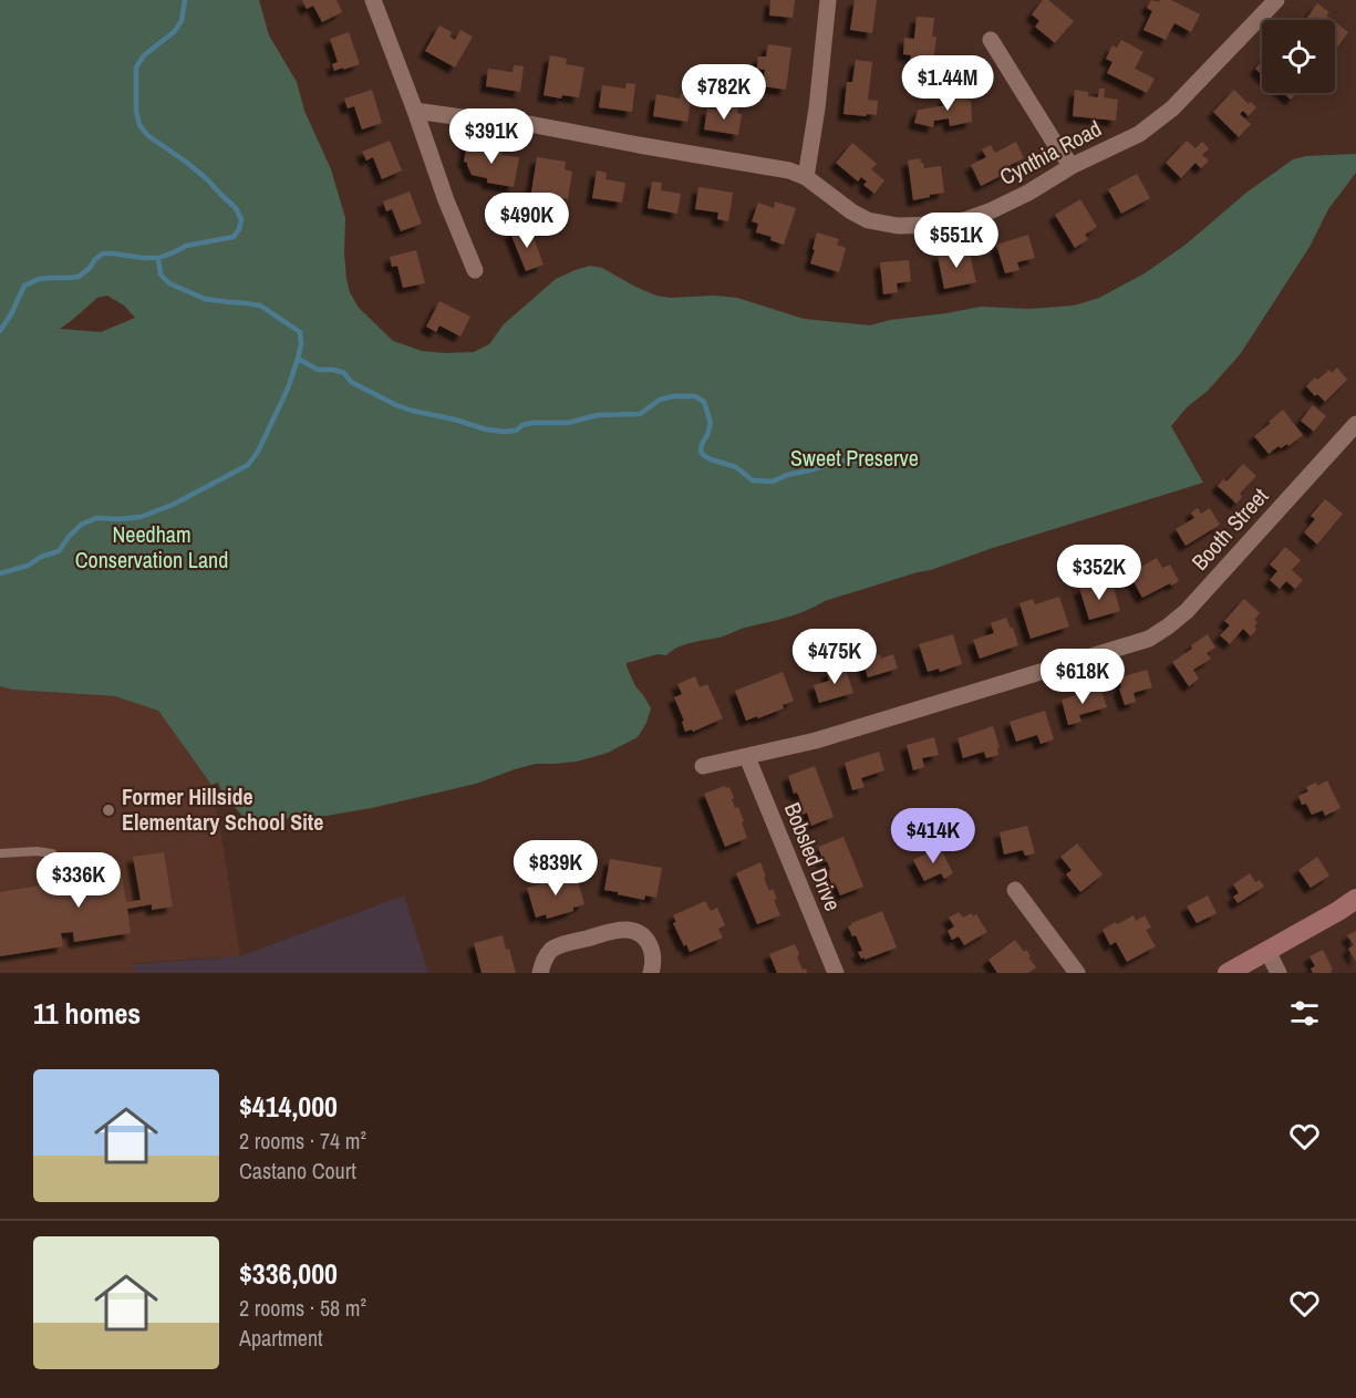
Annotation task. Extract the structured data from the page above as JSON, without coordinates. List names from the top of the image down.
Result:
{
  "streets": {
    "street": ["Cynthia Road", "Booth Street", "Bobsled Drive"]
  },
  "crossings": [
    ["Booth Street", "Bobsled Drive"]
  ],
  "parks": ["Sweet Preserve", "Needham Conservation Land"],
  "places": ["Former Hillside Elementary School Site"],
  "page": {
    "price": [
      "$1.44M",
      "$782K",
      "$391K",
      "$490K",
      "$551K",
      "$352K",
      "$475K",
      "$618K",
      "$414K",
      "$839K",
      "$336K"
    ],
    "heading": "11 homes",
    "list": [
      {
        "name": "$414,000",
        "note": "2 rooms · 74 m² · Castano Court"
      },
      {
        "name": "$336,000",
        "note": "2 rooms · 58 m² · Apartment"
      }
    ]
  }
}
